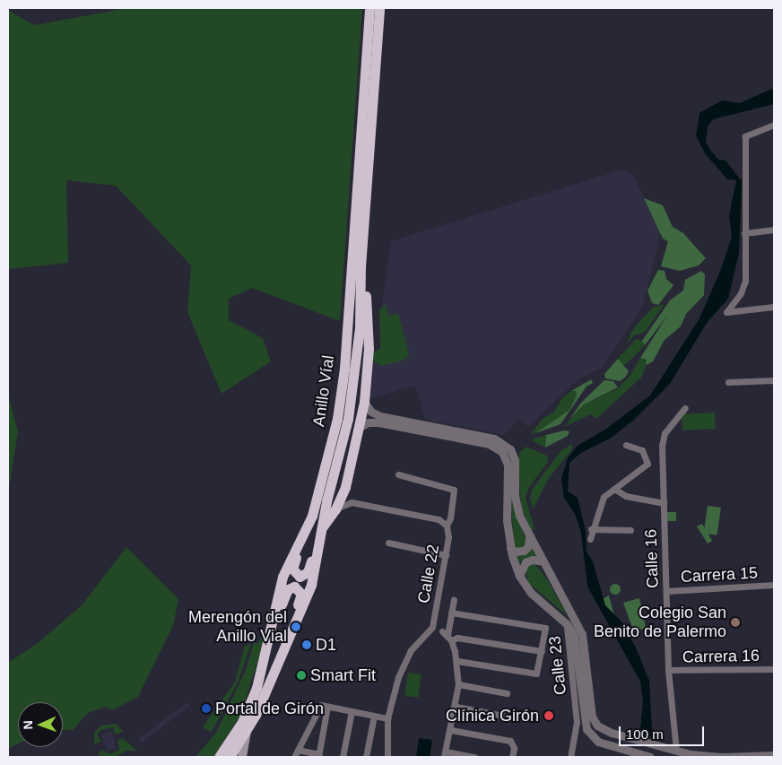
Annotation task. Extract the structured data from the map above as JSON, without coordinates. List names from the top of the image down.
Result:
{
  "streets": {
    "highway": ["Anillo Víal"],
    "street": [
      "Calle 16",
      "Calle 22",
      "Carrera 15",
      "Carrera 16",
      "Calle 23"
    ]
  },
  "crossings": [
    ["Calle 16", "Carrera 15"],
    ["Calle 16", "Carrera 16"]
  ],
  "places": [
    "Colegio San Benito de Palermo",
    "Merengón del Anillo Vial",
    "D1",
    "Smart Fit",
    "Portal de Girón",
    "Clínica Girón"
  ],
  "scale_bar": "100 m",
  "north": "left"
}
